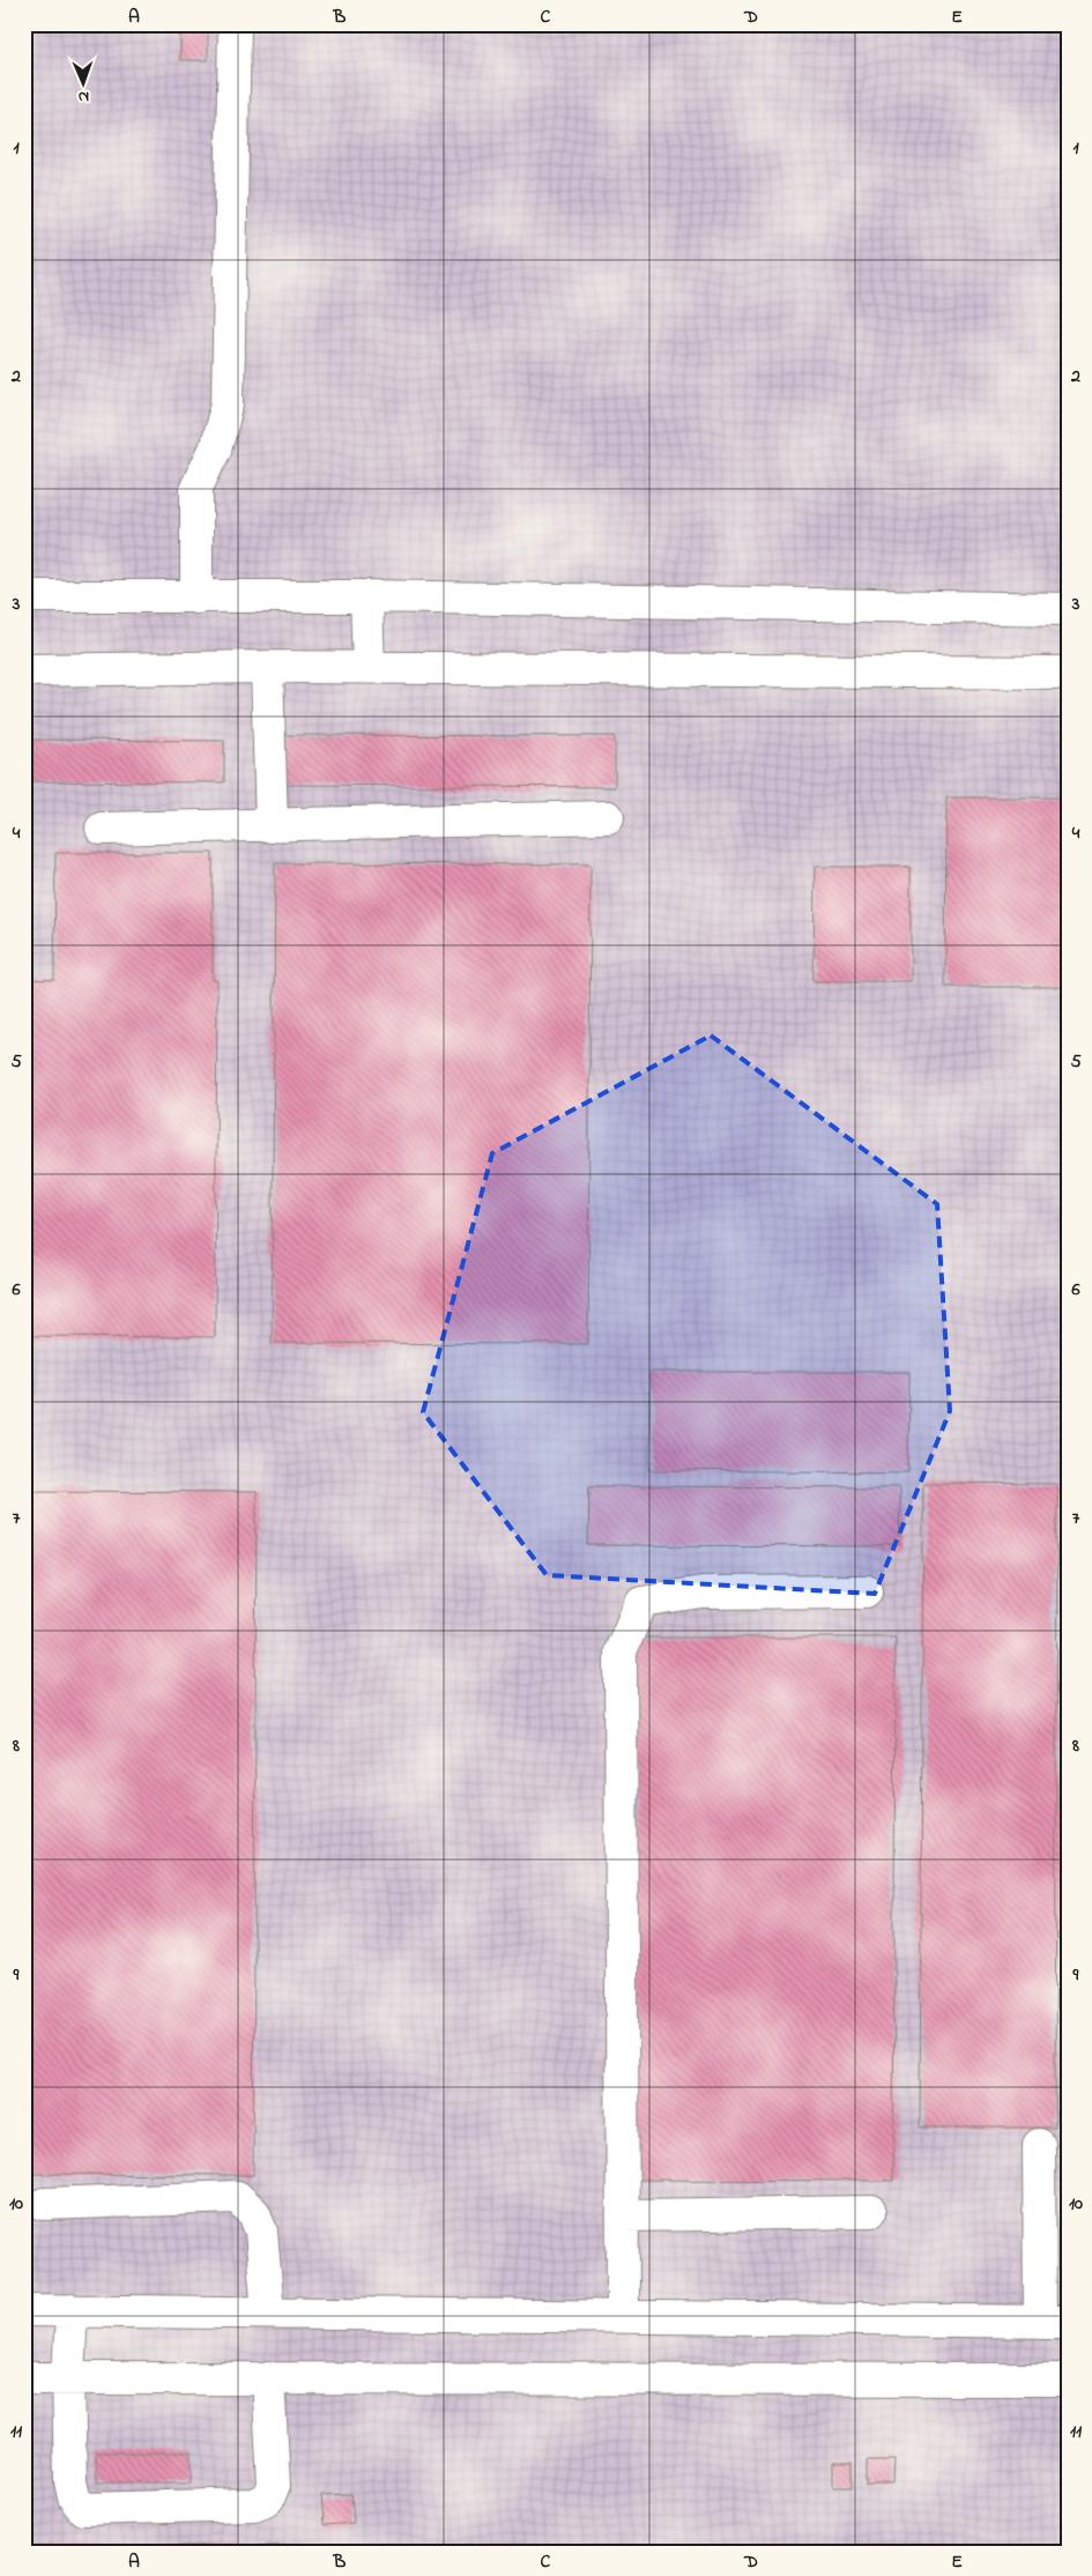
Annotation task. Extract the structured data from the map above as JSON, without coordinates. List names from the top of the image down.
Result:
{
  "north": "bottom",
  "grid": {
    "columns": [
      "A",
      "B",
      "C",
      "D",
      "E"
    ],
    "rows": [
      "1",
      "2",
      "3",
      "4",
      "5",
      "6",
      "7",
      "8",
      "9",
      "10",
      "11"
    ]
  }
}
